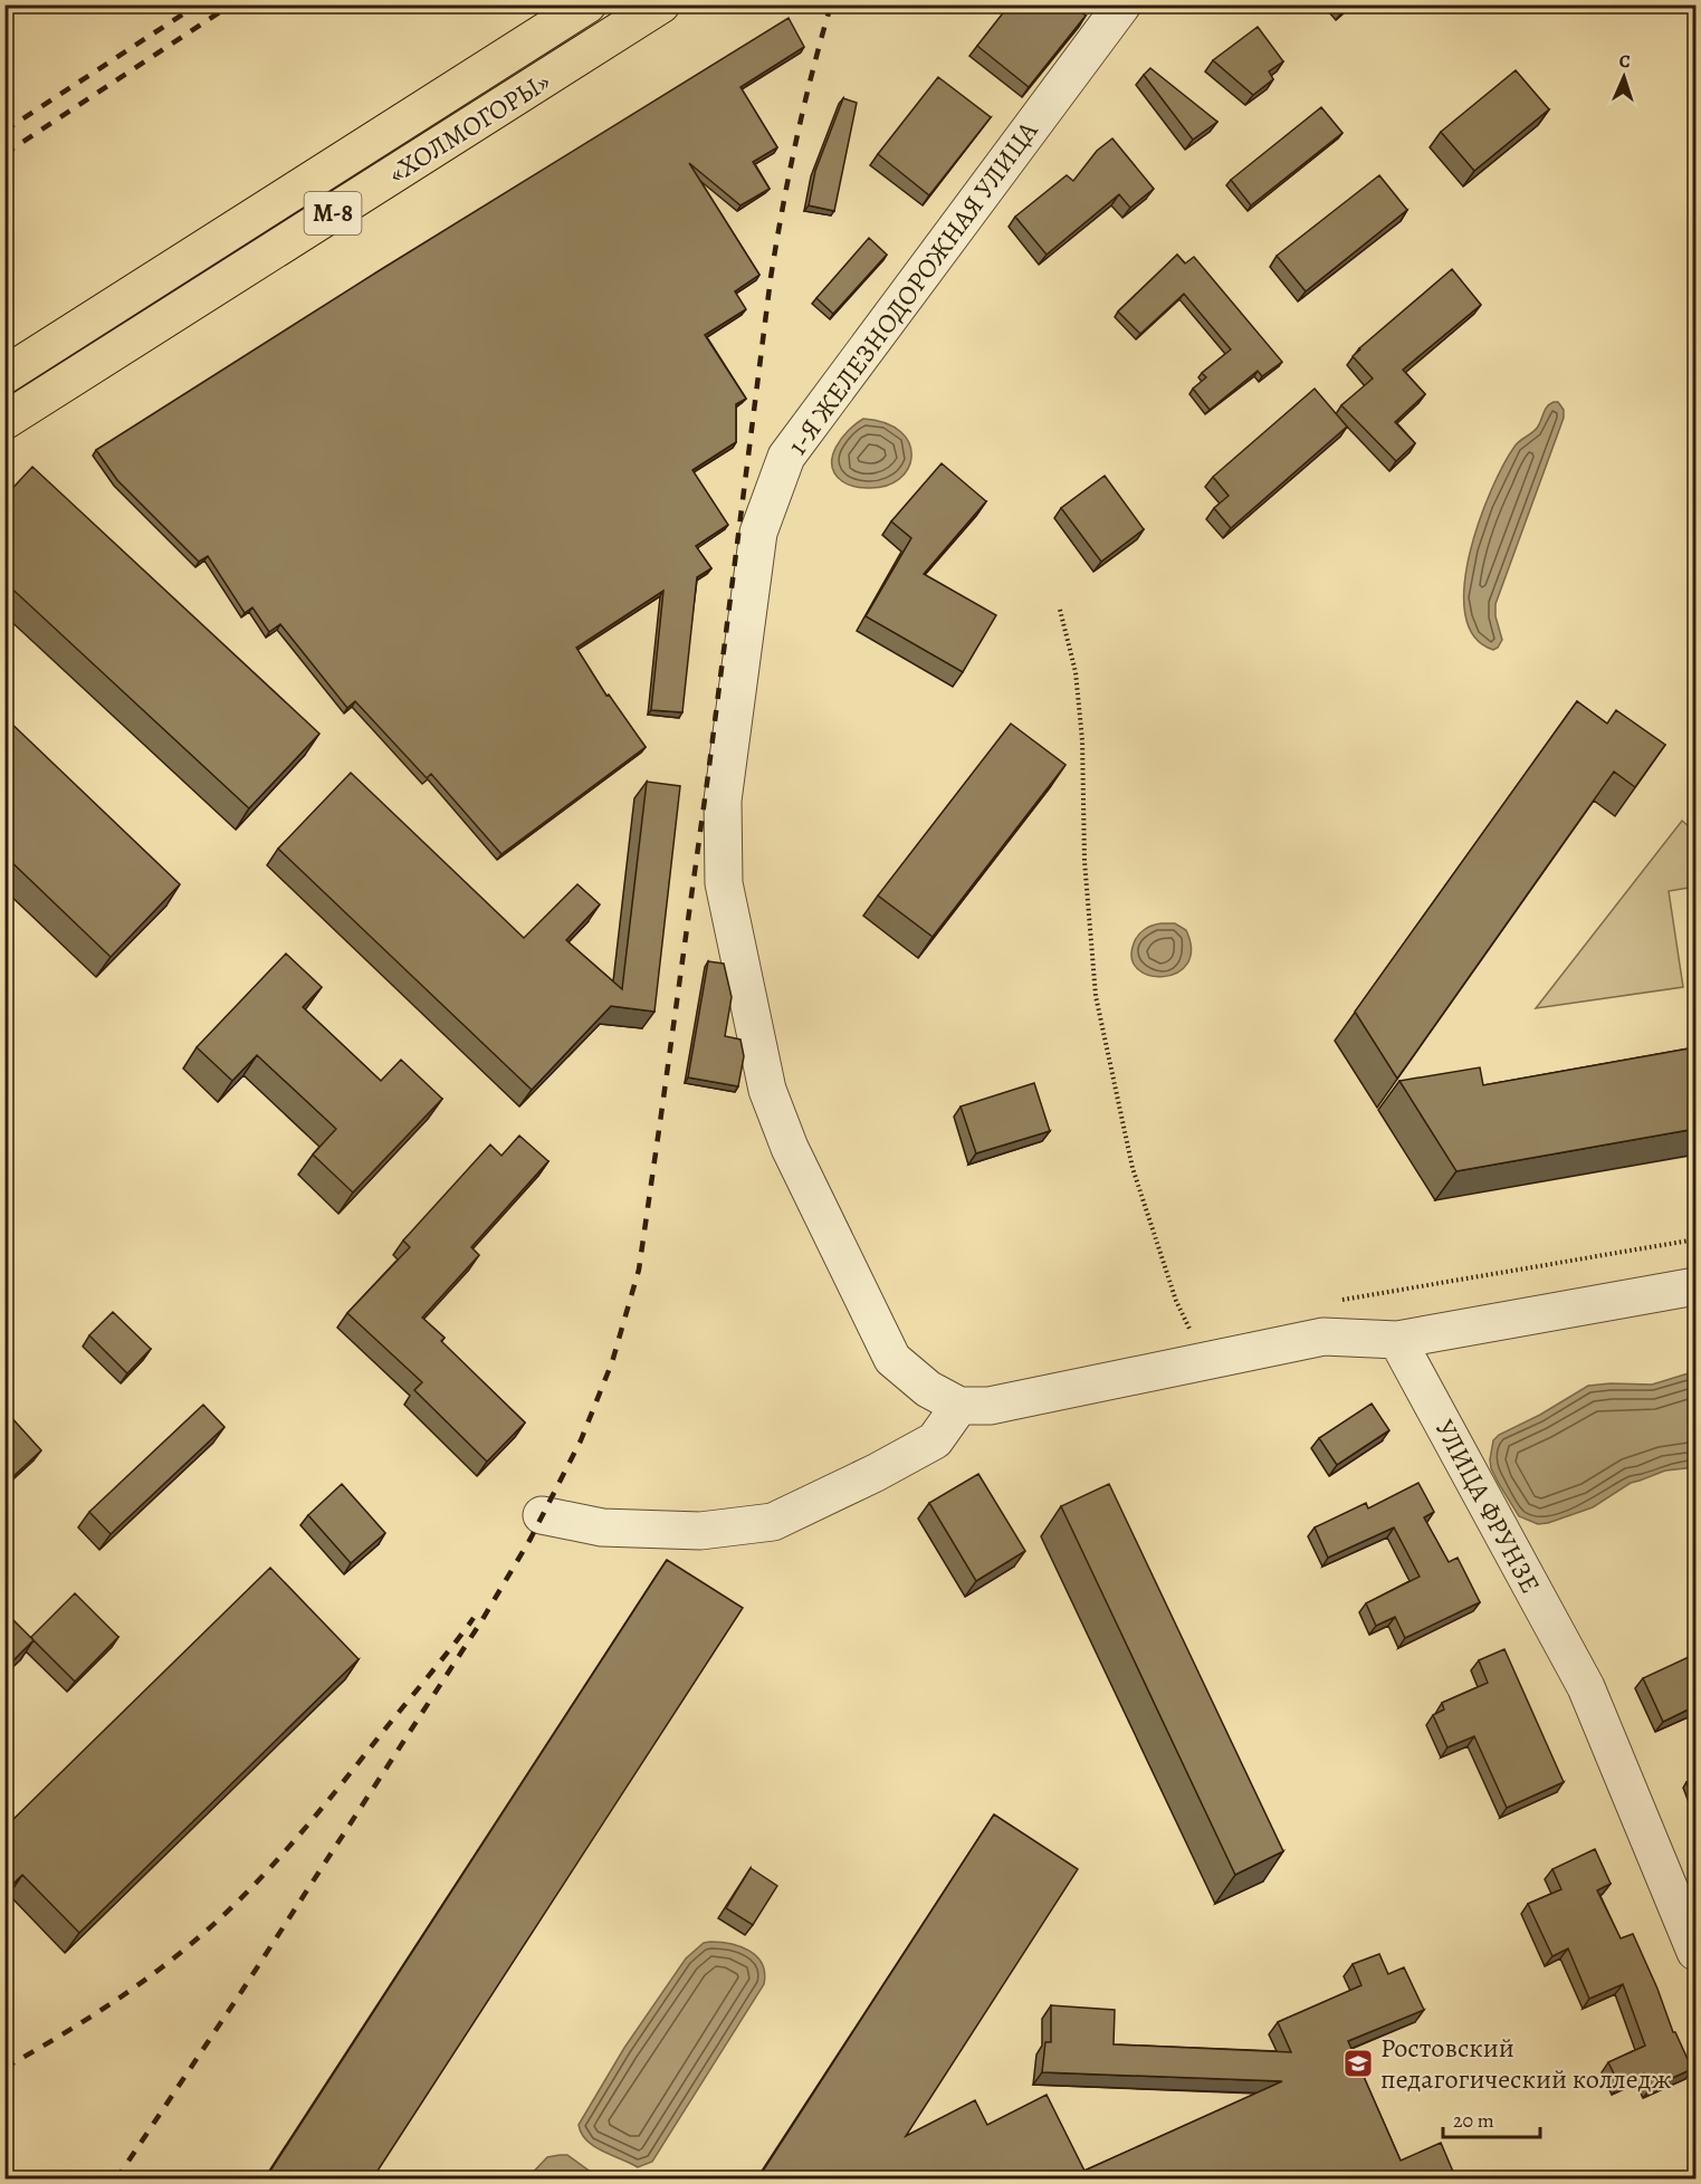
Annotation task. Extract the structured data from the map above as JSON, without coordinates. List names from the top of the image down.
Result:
{
  "streets": {
    "highway": ["«ХОЛМОГОРЫ»", "М-8"],
    "street": ["1-Я ЖЕЛЕЗНОДОРОЖНАЯ УЛИЦА", "УЛИЦА ФРУНЗЕ"]
  },
  "crossings": [
    ["1-Я ЖЕЛЕЗНОДОРОЖНАЯ УЛИЦА", "УЛИЦА ФРУНЗЕ"]
  ],
  "places": {
    "school or university": ["Ростовский педагогический колледж"]
  },
  "scale_bar": "20 m",
  "north": "top"
}
